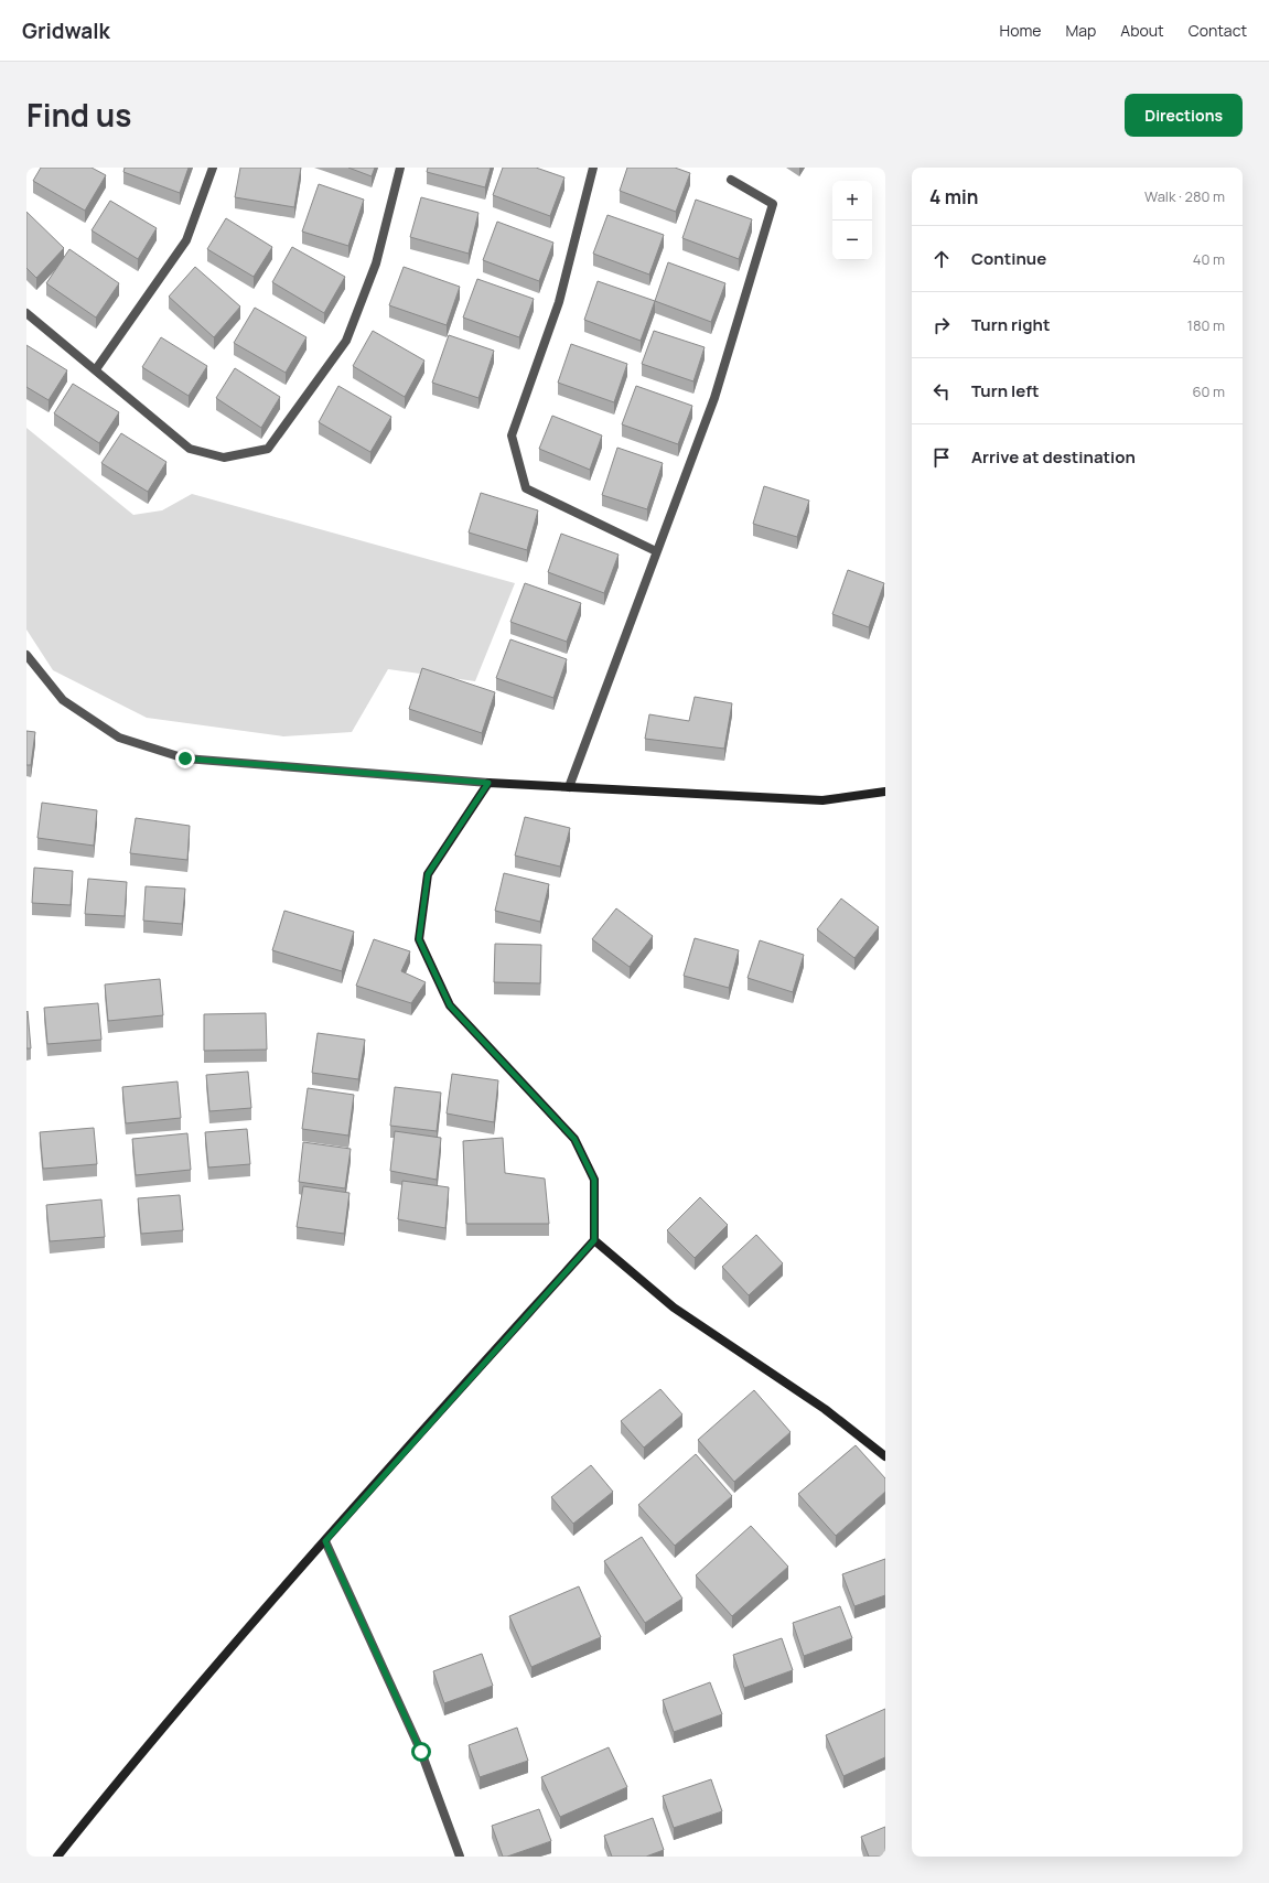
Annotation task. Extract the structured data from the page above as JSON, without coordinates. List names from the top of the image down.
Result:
{
  "page": {
    "header": "Gridwalk",
    "nav": [
      "Home",
      "Map",
      "About",
      "Contact"
    ],
    "title": "Find us",
    "buttons": "Directions",
    "heading": ["4 min", "Walk · 280 m"],
    "map_buttons": ["+", "−"],
    "list": [
      ["Continue", "40 m"],
      ["Turn right", "180 m"],
      ["Turn left", "60 m"],
      "Arrive at destination"
    ]
  }
}
